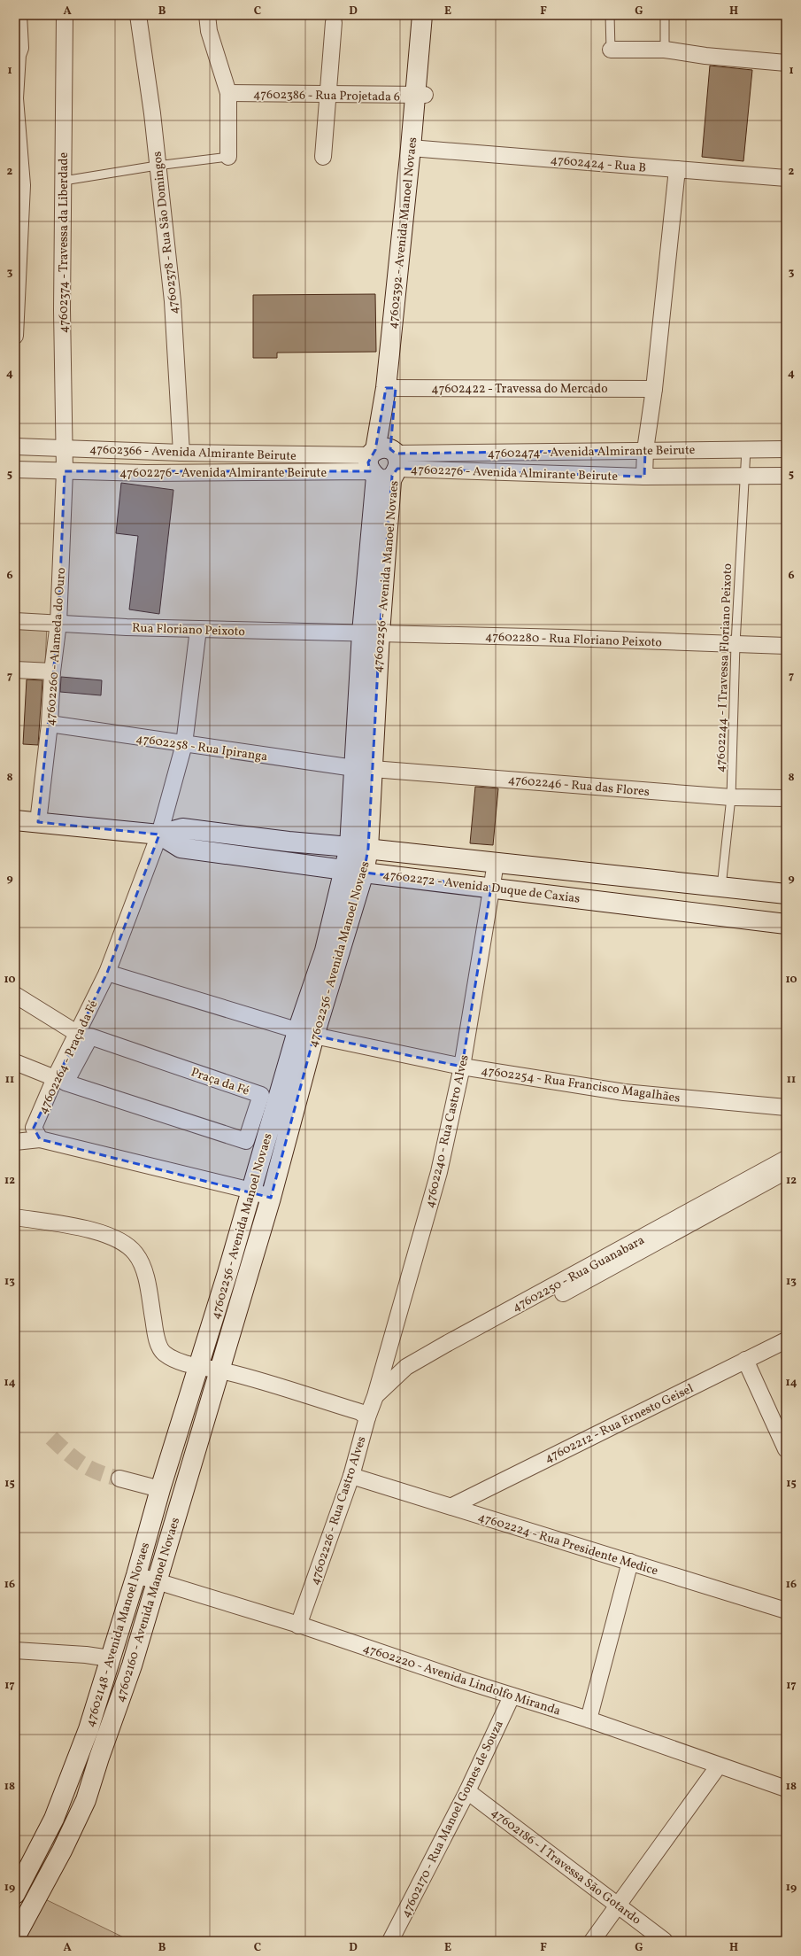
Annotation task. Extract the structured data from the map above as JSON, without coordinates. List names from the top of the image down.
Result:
{
  "streets": {
    "main road": [
      "47602256 - Avenida Manoel Novaes",
      "47602272 - Avenida Duque de Caxias",
      "47602160 - Avenida Manoel Novaes",
      "47602148 - Avenida Manoel Novaes"
    ],
    "street": [
      "47602386 - Rua Projetada 6",
      "47602424 - Rua B",
      "47602378 - Rua São Domingos",
      "47602374 - Travessa da Liberdade",
      "47602422 - Travessa do Mercado",
      "47602474 - Avenida Almirante Beirute",
      "47602366 - Avenida Almirante Beirute",
      "47602276 - Avenida Almirante Beirute",
      "Rua Floriano Peixoto",
      "47602280 - Rua Floriano Peixoto",
      "47602260 - Alameda do Ouro",
      "47602258 - Rua Ipiranga",
      "47602246 - Rua das Flores",
      "47602264 - Praça da Fé",
      "Praça da Fé",
      "47602254 - Rua Francisco Magalhães",
      "47602240 - Rua Castro Alves",
      "47602250 - Rua Guanabara",
      "47602212 - Rua Ernesto Geisel",
      "47602226 - Rua Castro Alves",
      "47602224 - Rua Presidente Medice",
      "47602220 - Avenida Lindolfo Miranda",
      "47602170 - Rua Manoel Gomes de Souza",
      "47602186 - I Travessa São Gotardo"
    ],
    "lane": ["47602244 - I Travessa Floriano Peixoto"]
  },
  "crossings": [
    ["47602386 - Rua Projetada 6", "47602256 - Avenida Manoel Novaes"],
    ["47602424 - Rua B", "47602256 - Avenida Manoel Novaes"],
    ["47602378 - Rua São Domingos", "47602366 - Avenida Almirante Beirute"],
    ["47602374 - Travessa da Liberdade", "47602366 - Avenida Almirante Beirute"],
    ["47602374 - Travessa da Liberdade", "47602276 - Avenida Almirante Beirute"],
    ["47602374 - Travessa da Liberdade", "47602260 - Alameda do Ouro"],
    ["47602422 - Travessa do Mercado", "47602256 - Avenida Manoel Novaes"],
    ["47602474 - Avenida Almirante Beirute", "47602366 - Avenida Almirante Beirute"],
    ["47602474 - Avenida Almirante Beirute", "47602276 - Avenida Almirante Beirute"],
    ["47602474 - Avenida Almirante Beirute", "47602256 - Avenida Manoel Novaes"],
    ["47602474 - Avenida Almirante Beirute", "47602244 - I Travessa Floriano Peixoto"],
    ["47602366 - Avenida Almirante Beirute", "47602276 - Avenida Almirante Beirute"],
    ["47602366 - Avenida Almirante Beirute", "47602256 - Avenida Manoel Novaes"],
    ["47602276 - Avenida Almirante Beirute", "47602256 - Avenida Manoel Novaes"],
    ["47602276 - Avenida Almirante Beirute", "47602260 - Alameda do Ouro"],
    ["47602276 - Avenida Almirante Beirute", "47602244 - I Travessa Floriano Peixoto"],
    ["47602256 - Avenida Manoel Novaes", "Rua Floriano Peixoto"],
    ["47602256 - Avenida Manoel Novaes", "47602280 - Rua Floriano Peixoto"],
    ["47602256 - Avenida Manoel Novaes", "47602258 - Rua Ipiranga"],
    ["47602256 - Avenida Manoel Novaes", "47602246 - Rua das Flores"],
    ["47602256 - Avenida Manoel Novaes", "47602272 - Avenida Duque de Caxias"],
    ["47602256 - Avenida Manoel Novaes", "47602254 - Rua Francisco Magalhães"],
    ["47602256 - Avenida Manoel Novaes", "47602160 - Avenida Manoel Novaes"],
    ["47602256 - Avenida Manoel Novaes", "47602148 - Avenida Manoel Novaes"],
    ["Rua Floriano Peixoto", "47602280 - Rua Floriano Peixoto"],
    ["Rua Floriano Peixoto", "47602260 - Alameda do Ouro"],
    ["Rua Floriano Peixoto", "47602264 - Praça da Fé"],
    ["47602280 - Rua Floriano Peixoto", "47602244 - I Travessa Floriano Peixoto"],
    ["47602260 - Alameda do Ouro", "47602258 - Rua Ipiranga"],
    ["47602260 - Alameda do Ouro", "47602272 - Avenida Duque de Caxias"],
    ["47602244 - I Travessa Floriano Peixoto", "47602246 - Rua das Flores"],
    ["47602244 - I Travessa Floriano Peixoto", "47602272 - Avenida Duque de Caxias"],
    ["47602258 - Rua Ipiranga", "47602246 - Rua das Flores"],
    ["47602258 - Rua Ipiranga", "47602264 - Praça da Fé"],
    ["47602272 - Avenida Duque de Caxias", "47602264 - Praça da Fé"],
    ["47602272 - Avenida Duque de Caxias", "47602240 - Rua Castro Alves"],
    ["47602264 - Praça da Fé", "Praça da Fé"],
    ["47602254 - Rua Francisco Magalhães", "47602240 - Rua Castro Alves"],
    ["47602240 - Rua Castro Alves", "47602250 - Rua Guanabara"],
    ["47602240 - Rua Castro Alves", "47602226 - Rua Castro Alves"],
    ["47602250 - Rua Guanabara", "47602226 - Rua Castro Alves"],
    ["47602212 - Rua Ernesto Geisel", "47602224 - Rua Presidente Medice"],
    ["47602226 - Rua Castro Alves", "47602224 - Rua Presidente Medice"],
    ["47602226 - Rua Castro Alves", "47602220 - Avenida Lindolfo Miranda"],
    ["47602160 - Avenida Manoel Novaes", "47602220 - Avenida Lindolfo Miranda"],
    ["47602148 - Avenida Manoel Novaes", "47602220 - Avenida Lindolfo Miranda"],
    ["47602220 - Avenida Lindolfo Miranda", "47602170 - Rua Manoel Gomes de Souza"],
    ["47602170 - Rua Manoel Gomes de Souza", "47602186 - I Travessa São Gotardo"]
  ],
  "grid": {
    "columns": [
      "A",
      "B",
      "C",
      "D",
      "E",
      "F",
      "G",
      "H"
    ],
    "rows": [
      "1",
      "2",
      "3",
      "4",
      "5",
      "6",
      "7",
      "8",
      "9",
      "10",
      "11",
      "12",
      "13",
      "14",
      "15",
      "16",
      "17",
      "18",
      "19"
    ]
  }
}
